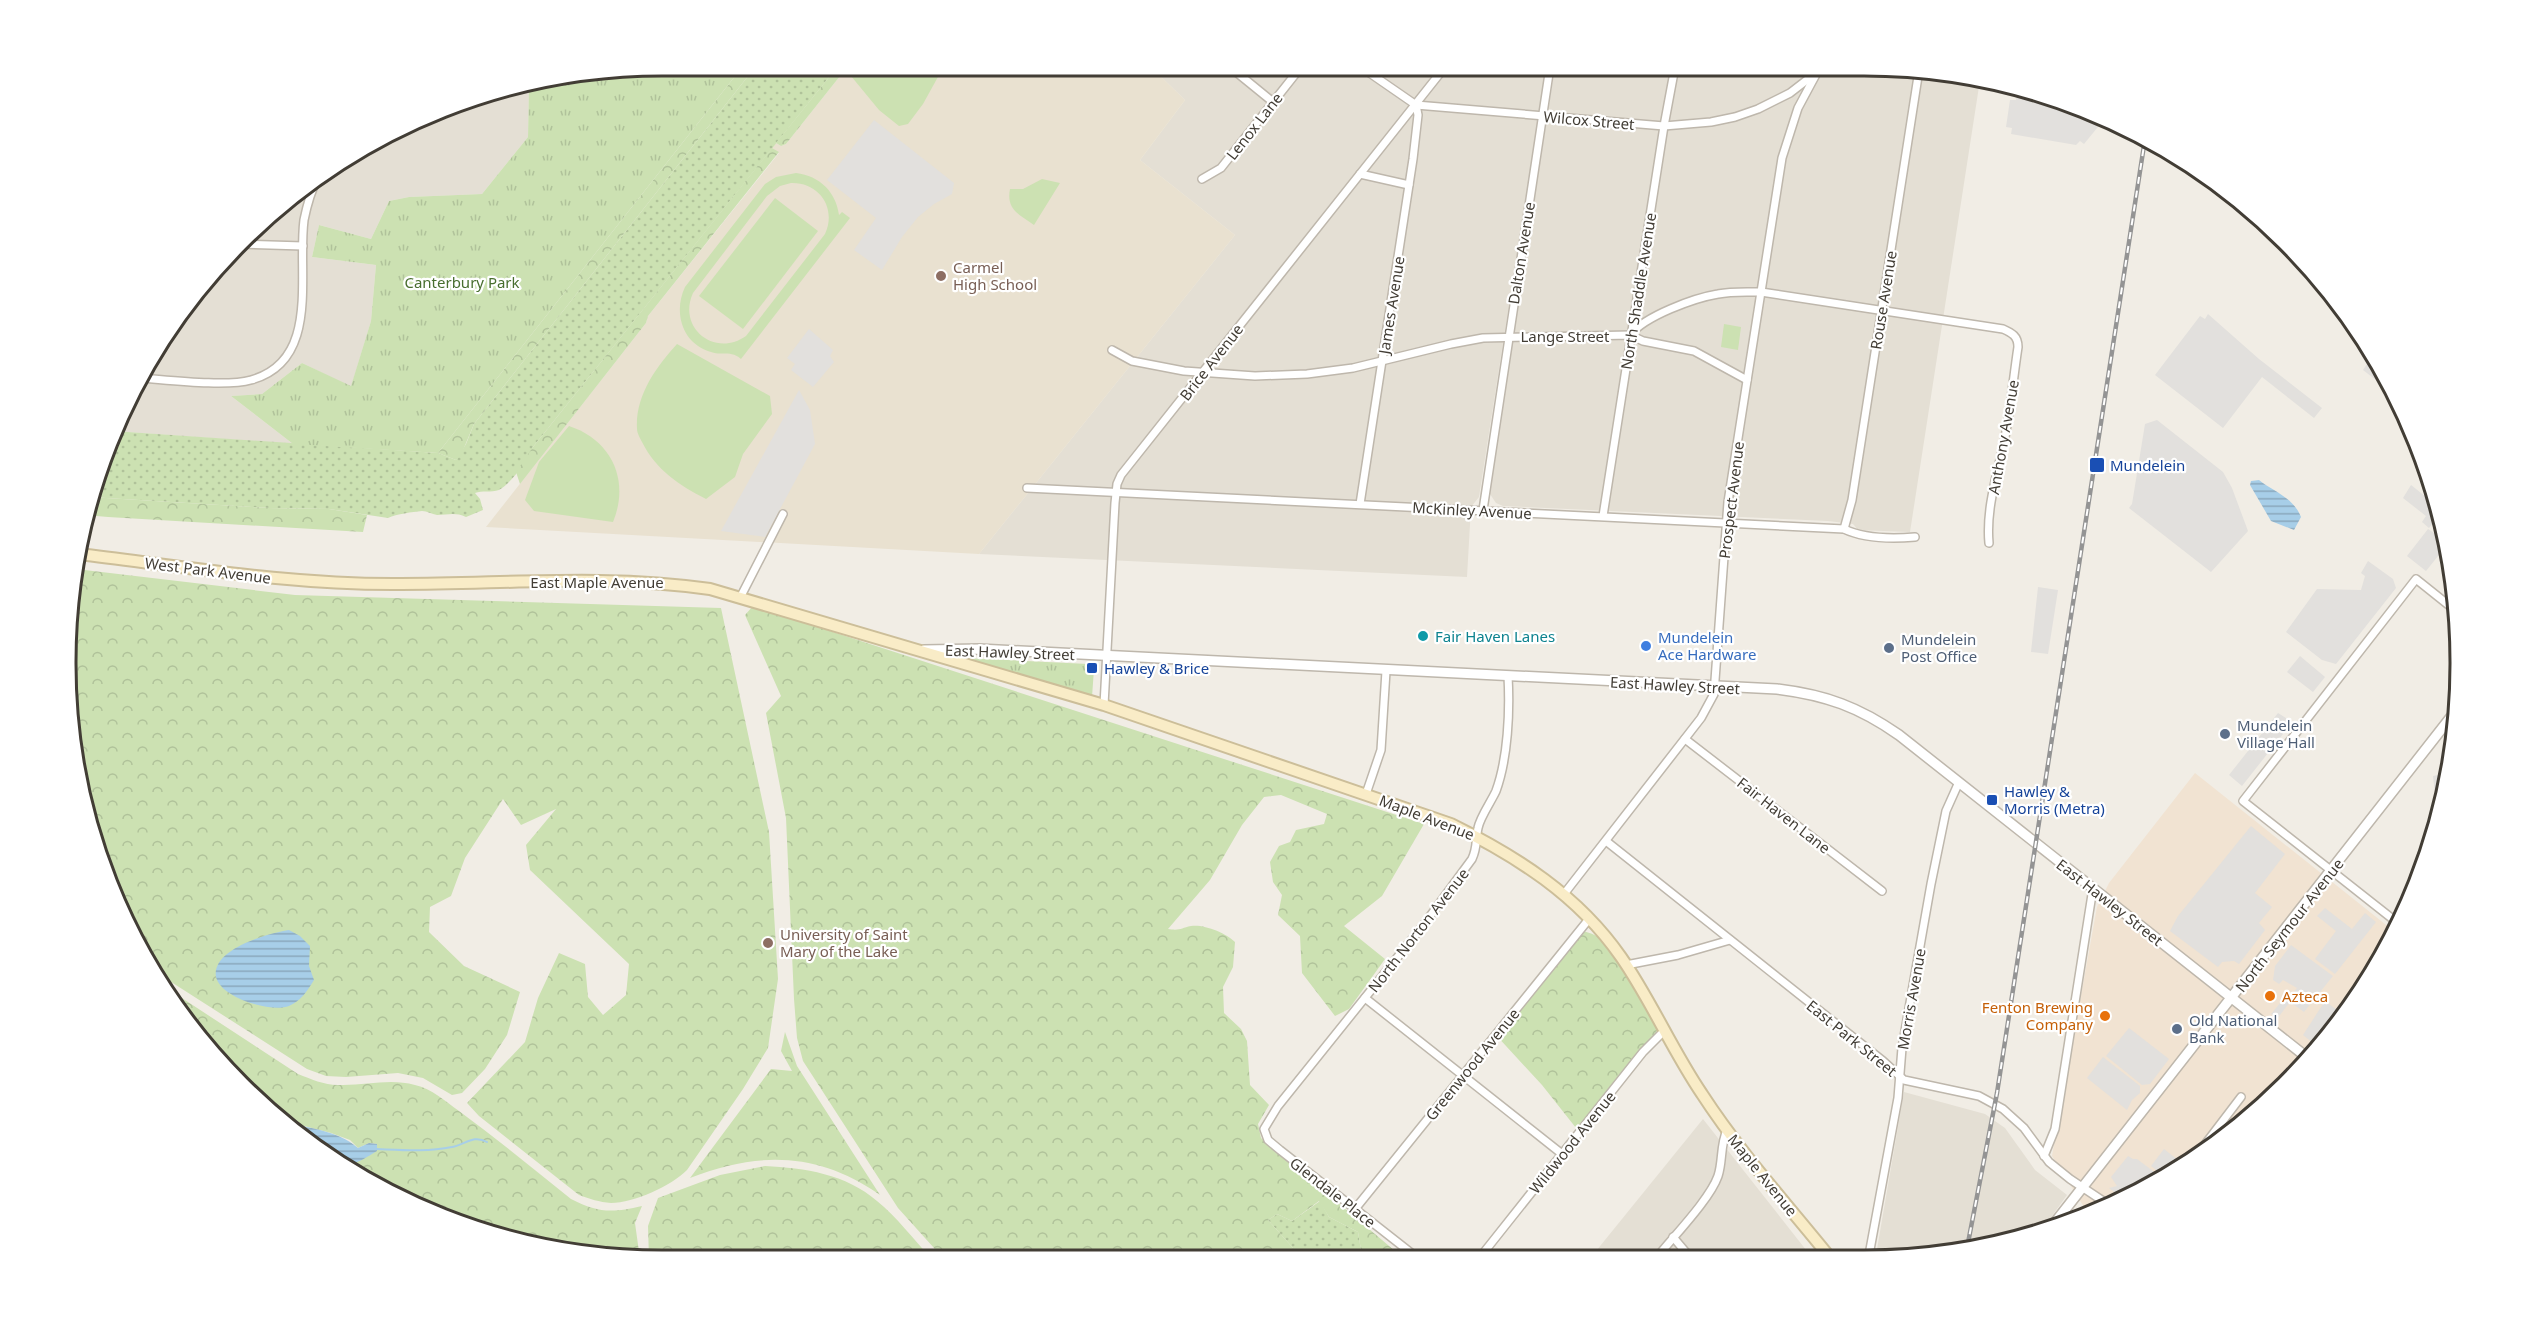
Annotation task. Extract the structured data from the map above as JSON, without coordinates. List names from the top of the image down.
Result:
{
  "streets": {
    "main road": ["West Park Avenue", "East Maple Avenue", "Maple Avenue"],
    "street": [
      "Wilcox Street",
      "Lenox Lane",
      "Dalton Avenue",
      "North Shaddle Avenue",
      "Rouse Avenue",
      "James Avenue",
      "Lange Street",
      "Brice Avenue",
      "Anthony Avenue",
      "Prospect Avenue",
      "McKinley Avenue",
      "East Hawley Street",
      "Fair Haven Lane",
      "North Seymour Avenue",
      "North Norton Avenue",
      "Morris Avenue",
      "East Park Street",
      "Greenwood Avenue",
      "Wildwood Avenue",
      "Glendale Place"
    ]
  },
  "crossings": [
    ["Wilcox Street", "Dalton Avenue"],
    ["Wilcox Street", "North Shaddle Avenue"],
    ["Wilcox Street", "James Avenue"],
    ["Wilcox Street", "Brice Avenue"],
    ["Dalton Avenue", "Lange Street"],
    ["Dalton Avenue", "McKinley Avenue"],
    ["North Shaddle Avenue", "Lange Street"],
    ["North Shaddle Avenue", "McKinley Avenue"],
    ["Rouse Avenue", "Lange Street"],
    ["Rouse Avenue", "McKinley Avenue"],
    ["James Avenue", "Lange Street"],
    ["James Avenue", "Brice Avenue"],
    ["James Avenue", "McKinley Avenue"],
    ["Lange Street", "Brice Avenue"],
    ["Lange Street", "Anthony Avenue"],
    ["Lange Street", "Prospect Avenue"],
    ["Brice Avenue", "McKinley Avenue"],
    ["Brice Avenue", "East Hawley Street"],
    ["Brice Avenue", "Maple Avenue"],
    ["Prospect Avenue", "McKinley Avenue"],
    ["Prospect Avenue", "East Hawley Street"],
    ["Prospect Avenue", "Fair Haven Lane"],
    ["Prospect Avenue", "Maple Avenue"],
    ["Prospect Avenue", "East Park Street"],
    ["West Park Avenue", "East Maple Avenue"],
    ["East Maple Avenue", "East Hawley Street"],
    ["East Maple Avenue", "Maple Avenue"],
    ["East Hawley Street", "Maple Avenue"],
    ["East Hawley Street", "North Seymour Avenue"],
    ["East Hawley Street", "North Norton Avenue"],
    ["East Hawley Street", "Morris Avenue"],
    ["Maple Avenue", "North Norton Avenue"],
    ["Maple Avenue", "Greenwood Avenue"],
    ["Maple Avenue", "Wildwood Avenue"],
    ["North Seymour Avenue", "East Park Street"],
    ["North Norton Avenue", "Glendale Place"],
    ["Morris Avenue", "East Park Street"],
    ["Greenwood Avenue", "Glendale Place"]
  ],
  "parks": ["Canterbury Park"],
  "places": {
    "other": [
      "Carmel High School",
      "Fair Haven Lanes",
      "Mundelein Ace Hardware",
      "Mundelein Post Office",
      "Mundelein Village Hall",
      "University of Saint Mary of the Lake",
      "Azteca",
      "Fenton Brewing Company",
      "Old National Bank"
    ],
    "transit": ["Mundelein", "Hawley & Brice", "Hawley & Morris (Metra)"]
  }
}
